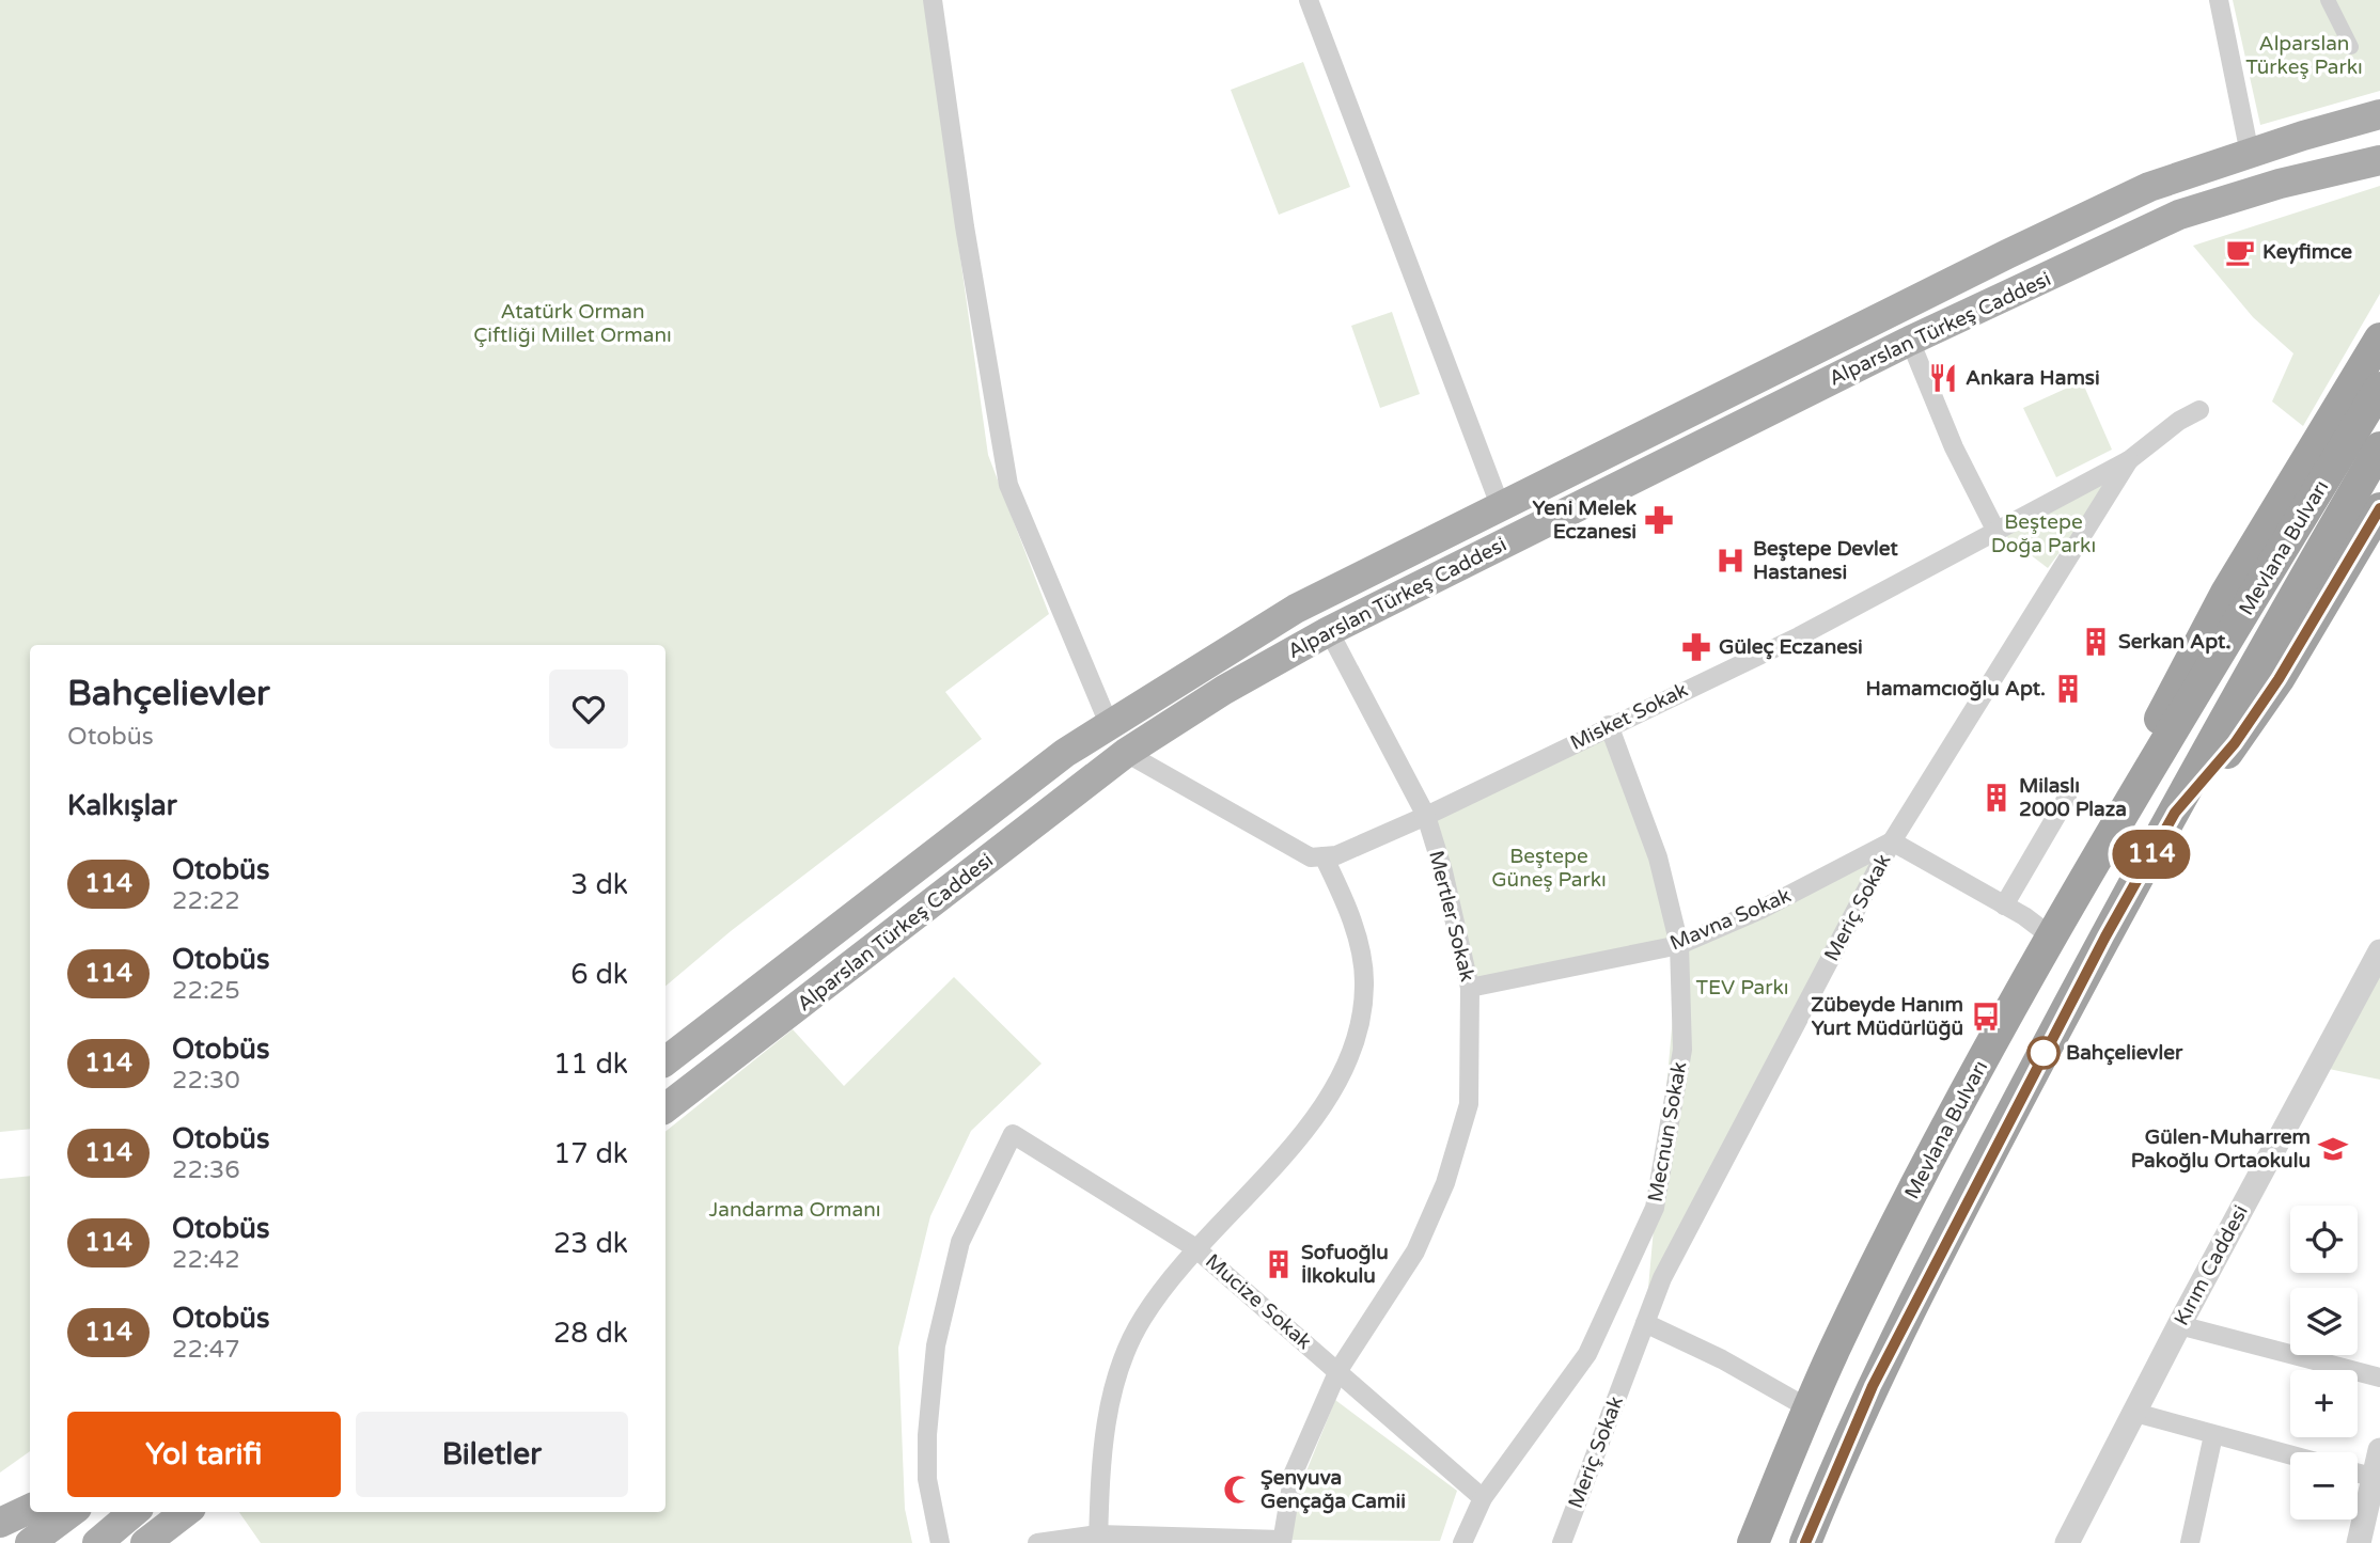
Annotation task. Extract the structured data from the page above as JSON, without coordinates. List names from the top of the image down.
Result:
{
  "streets": {
    "highway": ["Mevlana Bulvarı"],
    "main road": ["Alparslan Türkeş Caddesi"],
    "street": [
      "Misket Sokak",
      "Meriç Sokak",
      "Mertler Sokak",
      "Mavna Sokak",
      "Mecnun Sokak",
      "Kırım Caddesi",
      "Mucize Sokak"
    ]
  },
  "crossings": [
    ["Alparslan Türkeş Caddesi", "Mertler Sokak"],
    ["Misket Sokak", "Meriç Sokak"],
    ["Misket Sokak", "Mertler Sokak"],
    ["Misket Sokak", "Mecnun Sokak"],
    ["Meriç Sokak", "Mavna Sokak"],
    ["Mertler Sokak", "Mavna Sokak"],
    ["Mertler Sokak", "Mucize Sokak"],
    ["Mavna Sokak", "Mecnun Sokak"],
    ["Mecnun Sokak", "Mucize Sokak"]
  ],
  "parks": [
    "Alparslan Türkeş Parkı",
    "Atatürk Orman Çiftliği Millet Ormanı",
    "Beştepe Doğa Parkı",
    "Beştepe Güneş Parkı",
    "TEV Parkı",
    "Jandarma Ormanı"
  ],
  "places": {
    "cafe": ["Keyfimce"],
    "restaurant": ["Ankara Hamsi"],
    "pharmacy": ["Yeni Melek Eczanesi", "Güleç Eczanesi"],
    "hospital": ["Beştepe Devlet Hastanesi"],
    "building": [
      "Serkan Apt.",
      "Hamamcıoğlu Apt.",
      "Milaslı 2000 Plaza",
      "Sofuoğlu İlkokulu"
    ],
    "bus stop": ["Zübeyde Hanım Yurt Müdürlüğü"],
    "other": ["Bahçelievler"],
    "school or university": ["Gülen-Muharrem Pakoğlu Ortaokulu"],
    "mosque": ["Şenyuva Gençağa Camii"]
  },
  "lines": ["bus line 114"],
  "page": {
    "on_map": "114",
    "heading": [
      ["Bahçelievler", "Otobüs"],
      "Kalkışlar"
    ],
    "list": [
      {
        "mark": "114",
        "name": "Otobüs",
        "note": "22:22",
        "value": "3 dk"
      },
      {
        "mark": "114",
        "name": "Otobüs",
        "note": "22:25",
        "value": "6 dk"
      },
      {
        "mark": "114",
        "name": "Otobüs",
        "note": "22:30",
        "value": "11 dk"
      },
      {
        "mark": "114",
        "name": "Otobüs",
        "note": "22:36",
        "value": "17 dk"
      },
      {
        "mark": "114",
        "name": "Otobüs",
        "note": "22:42",
        "value": "23 dk"
      },
      {
        "mark": "114",
        "name": "Otobüs",
        "note": "22:47",
        "value": "28 dk"
      }
    ],
    "map_buttons": ["+", "−"],
    "buttons": ["Yol tarifi", "Biletler"]
  }
}
